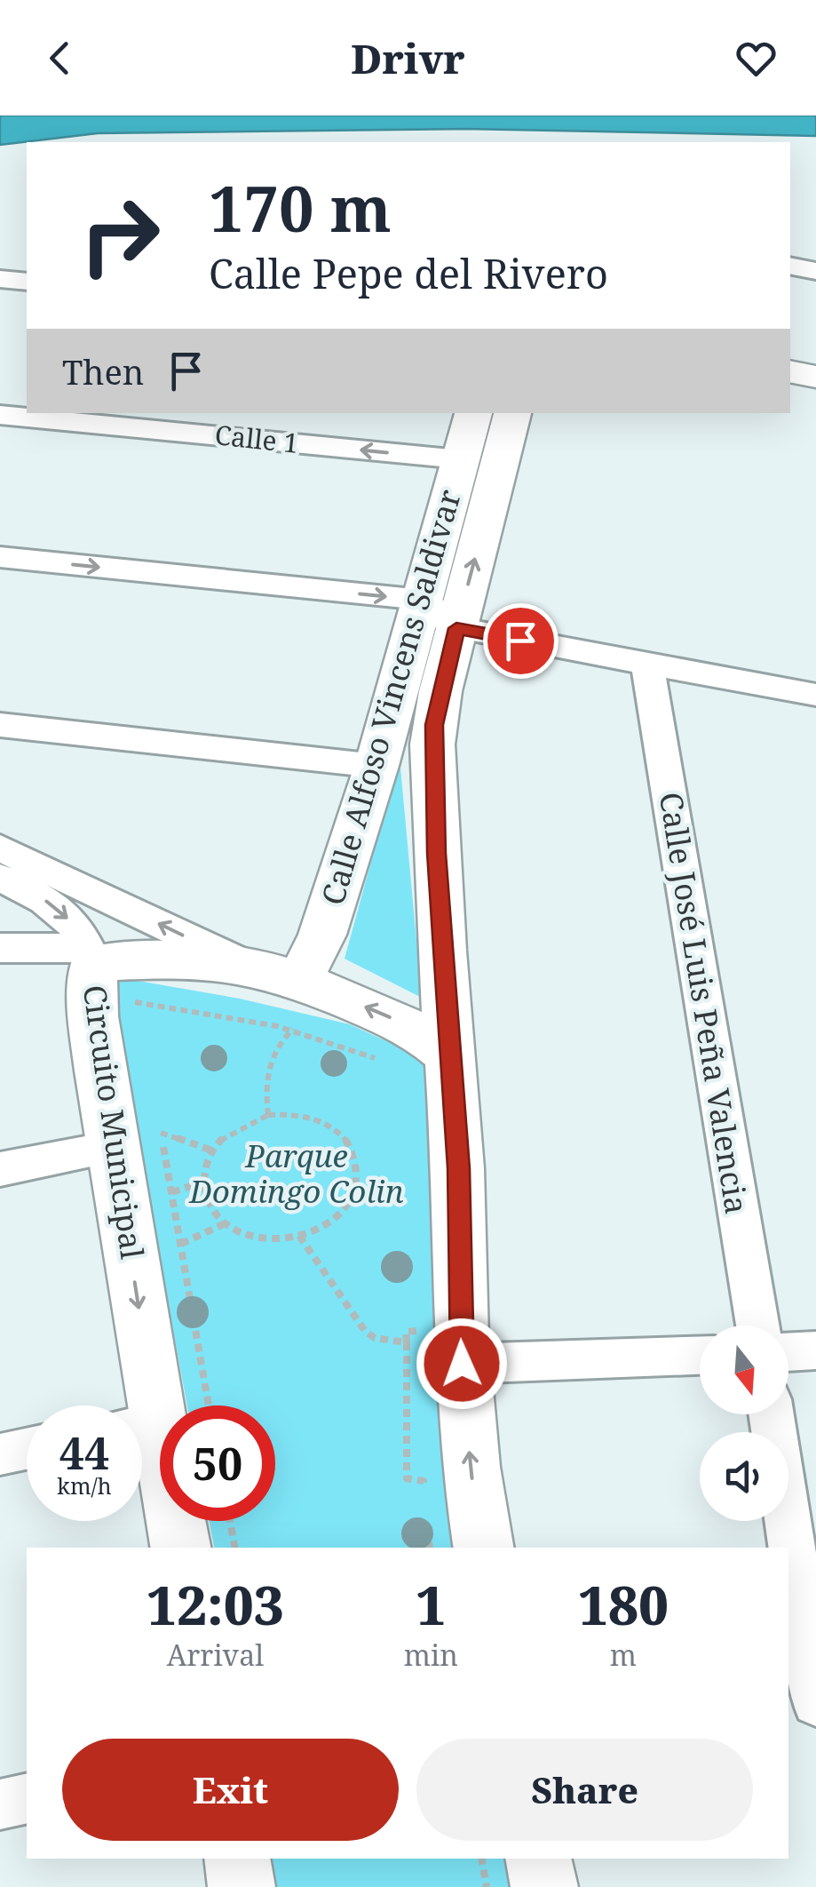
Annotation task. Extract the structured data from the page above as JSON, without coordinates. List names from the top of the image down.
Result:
{
  "streets": {
    "main road": ["Calle Alfoso Vincens Saldivar", "Circuito Municipal"],
    "street": ["Calle 1", "Calle José Luis Peña Valencia"]
  },
  "crossings": [
    ["Calle 1", "Calle Alfoso Vincens Saldivar"],
    ["Calle Alfoso Vincens Saldivar", "Circuito Municipal"]
  ],
  "parks": ["Parque Domingo Colin"],
  "north": "bottom",
  "page": {
    "header": "Drivr",
    "turn": ["170 m", "Calle Pepe del Rivero"],
    "then": "Then",
    "speed": "44 km/h",
    "limit": "50",
    "eta": [
      "12:03",
      "Arrival",
      "1",
      "min",
      "180",
      "m"
    ],
    "buttons": ["Exit", "Share"]
  }
}
